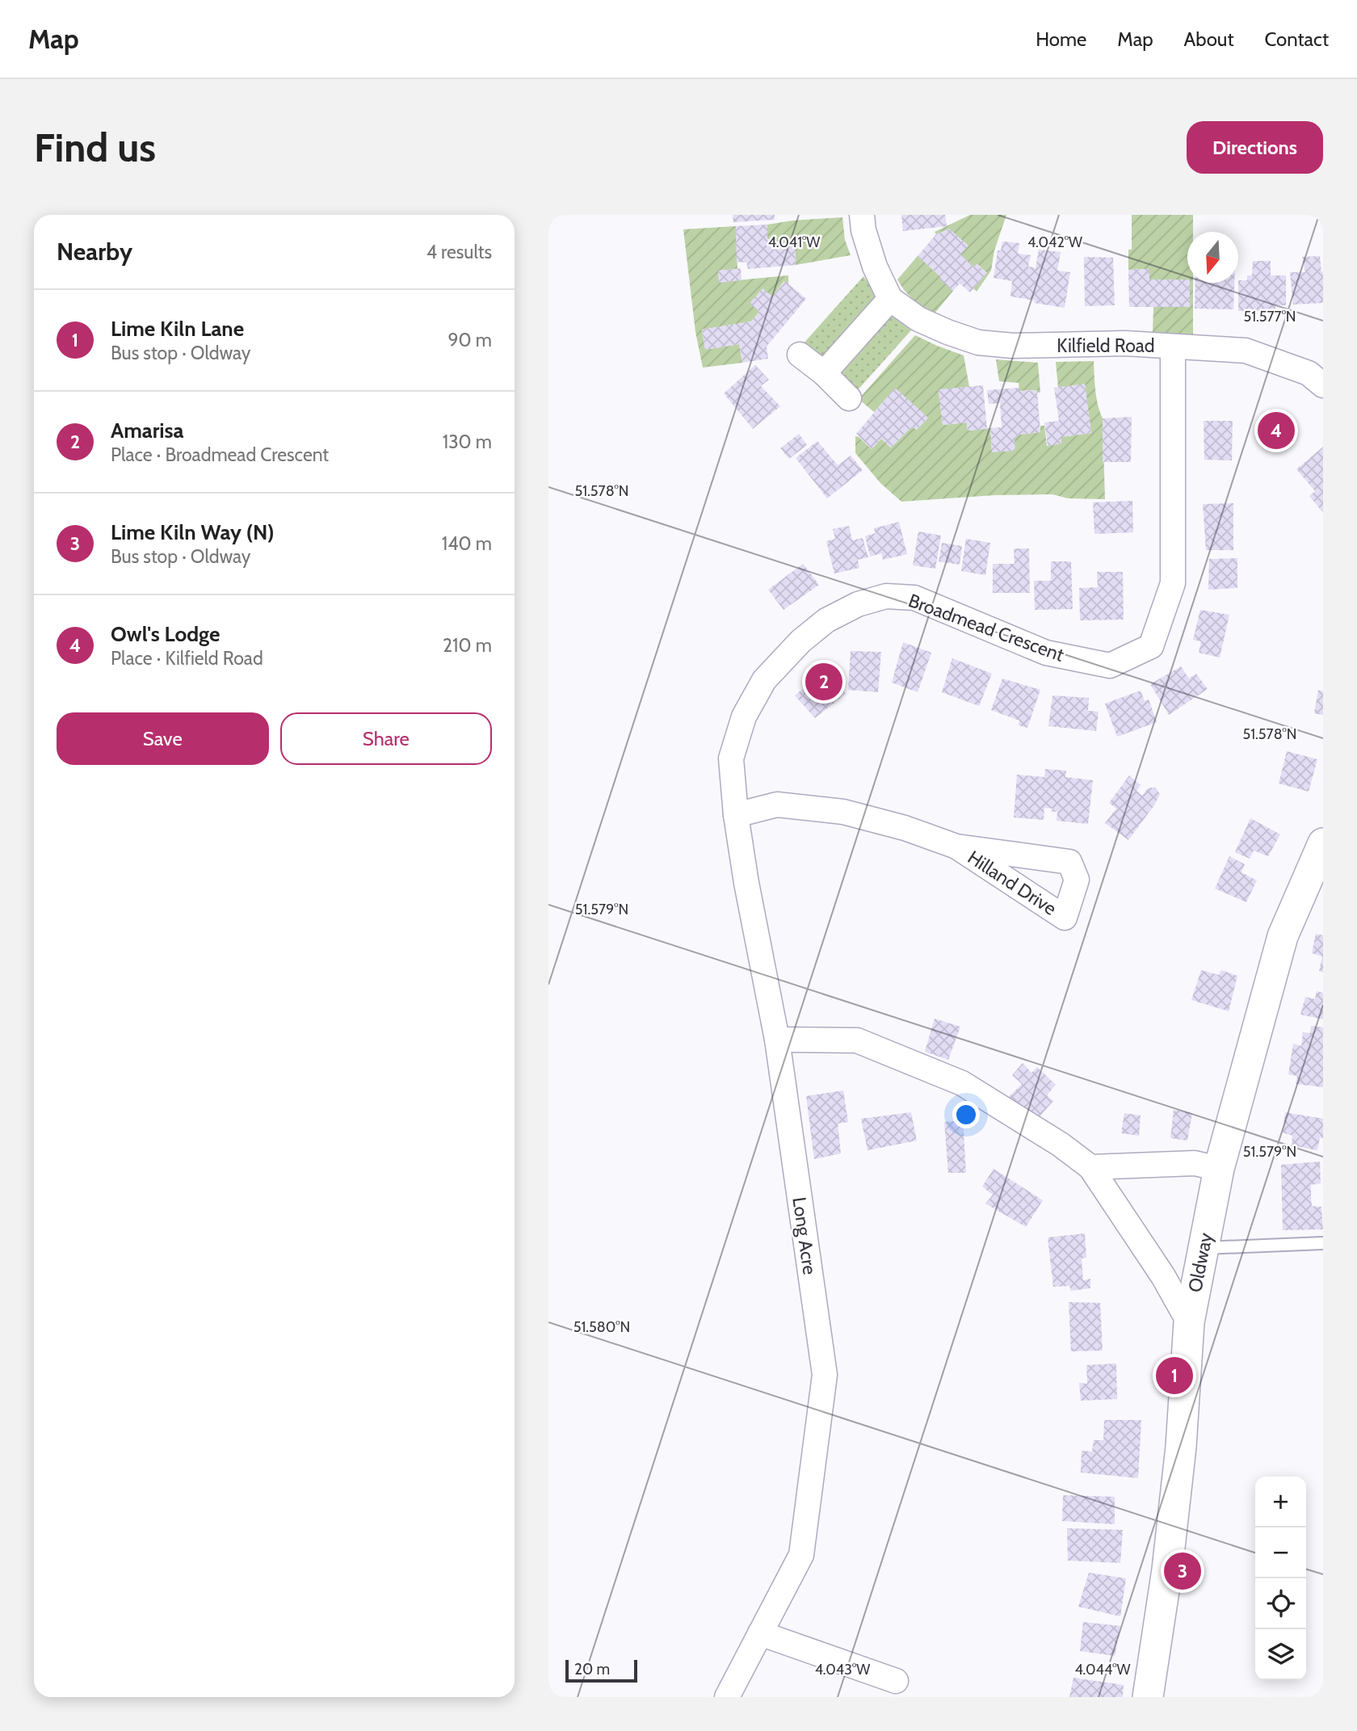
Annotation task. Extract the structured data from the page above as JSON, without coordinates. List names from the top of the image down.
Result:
{
  "streets": {
    "street": [
      "Kilfield Road",
      "Broadmead Crescent",
      "Hilland Drive",
      "Long Acre",
      "Oldway"
    ]
  },
  "crossings": [
    ["Kilfield Road", "Broadmead Crescent"],
    ["Broadmead Crescent", "Long Acre"],
    ["Hilland Drive", "Long Acre"]
  ],
  "scale_bar": "20 m",
  "north": "bottom",
  "page": {
    "header": "Map",
    "nav": [
      "Home",
      "Map",
      "About",
      "Contact"
    ],
    "buttons": [
      "Directions",
      ["Save", "Share"]
    ],
    "title": "Find us",
    "heading": ["Nearby", "4 results"],
    "list": [
      {
        "mark": "1",
        "name": "Lime Kiln Lane",
        "note": "Bus stop · Oldway",
        "value": "90 m"
      },
      {
        "mark": "2",
        "name": "Amarisa",
        "note": "Place · Broadmead Crescent",
        "value": "130 m"
      },
      {
        "mark": "3",
        "name": "Lime Kiln Way (N)",
        "note": "Bus stop · Oldway",
        "value": "140 m"
      },
      {
        "mark": "4",
        "name": "Owl's Lodge",
        "note": "Place · Kilfield Road",
        "value": "210 m"
      }
    ],
    "pins": [
      "4",
      "2",
      "1",
      "3"
    ],
    "map_buttons": ["+", "−"],
    "scale": "20 m"
  },
  "coordinates": [
    "4.041°W",
    "4.042°W",
    "51.577°N",
    "51.578°N",
    "51.579°N",
    "51.580°N",
    "4.043°W",
    "4.044°W"
  ]
}
